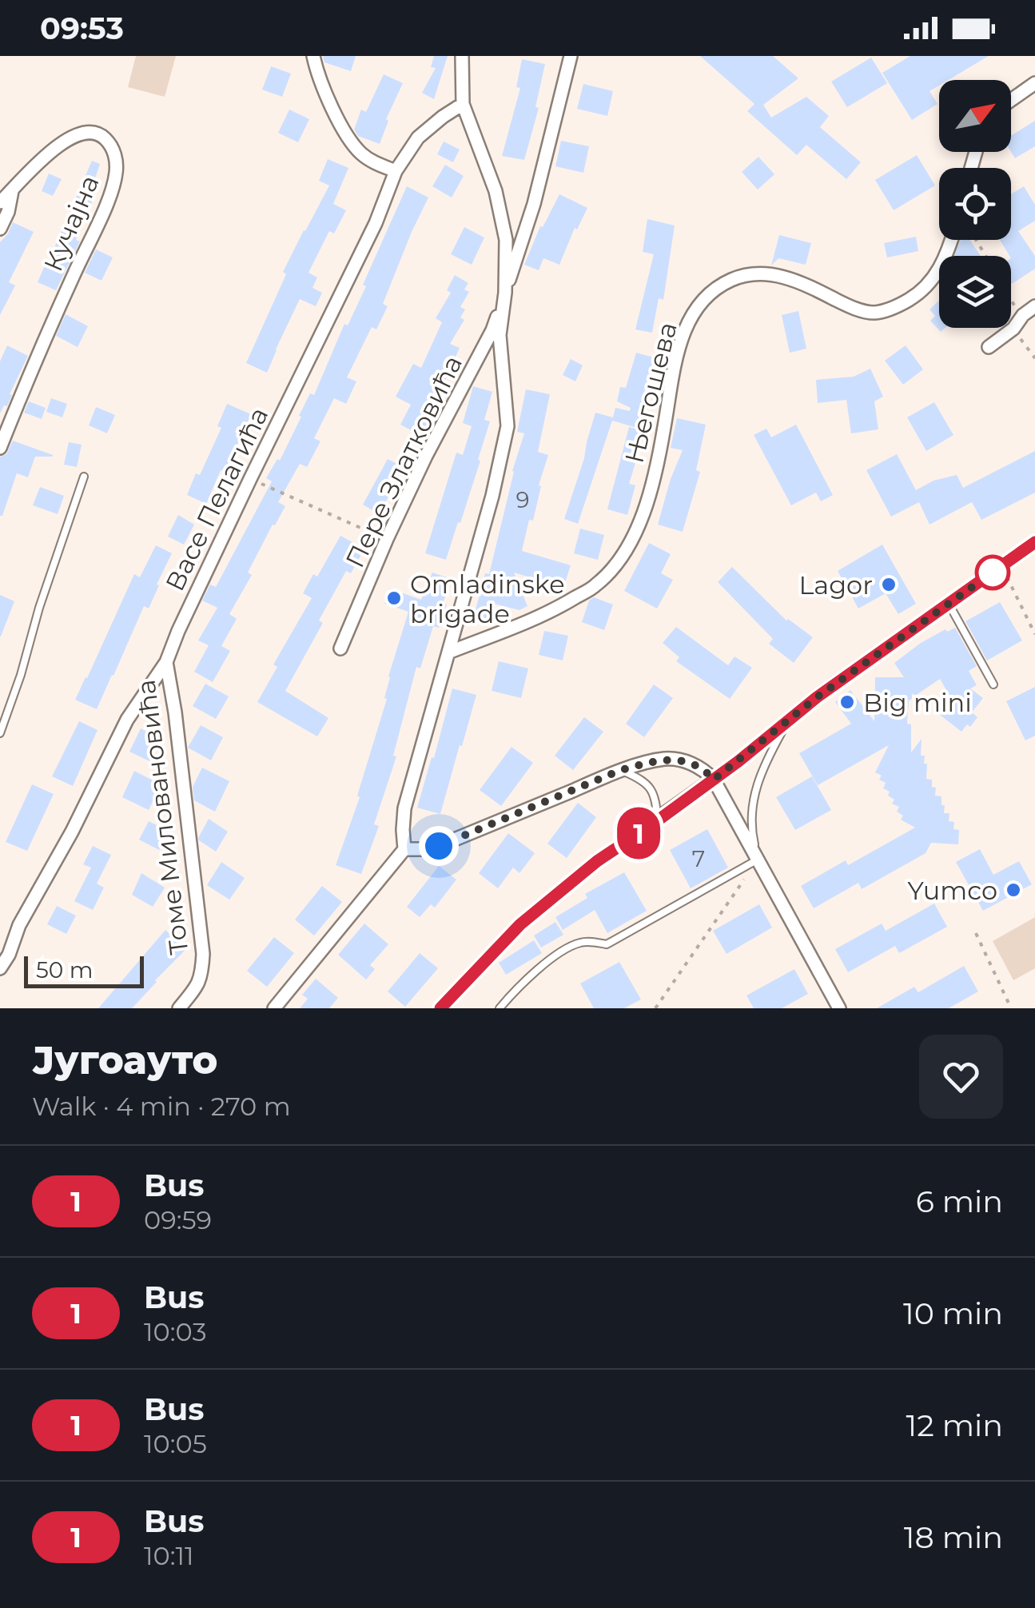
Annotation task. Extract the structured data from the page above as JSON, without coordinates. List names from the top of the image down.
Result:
{
  "streets": {
    "street": [
      "Кучајна",
      "Његошева",
      "Пере Златковића",
      "Васе Пелагића",
      "Томе Миловановића"
    ]
  },
  "crossings": [
    ["Васе Пелагића", "Томе Миловановића"]
  ],
  "places": [
    "Lagor",
    "Omladinske brigade",
    "Big mini",
    "Yumco"
  ],
  "lines": ["bus line 1"],
  "house_numbers": ["9", "7"],
  "scale_bar": "50 m",
  "north": "top right",
  "page": {
    "status": "09:53",
    "on_map": "1",
    "scale": "50 m",
    "heading": ["Југоауто", "Walk · 4 min · 270 m"],
    "list": [
      {
        "mark": "1",
        "name": "Bus",
        "note": "09:59",
        "value": "6 min"
      },
      {
        "mark": "1",
        "name": "Bus",
        "note": "10:03",
        "value": "10 min"
      },
      {
        "mark": "1",
        "name": "Bus",
        "note": "10:05",
        "value": "12 min"
      },
      {
        "mark": "1",
        "name": "Bus",
        "note": "10:11",
        "value": "18 min"
      }
    ]
  }
}
